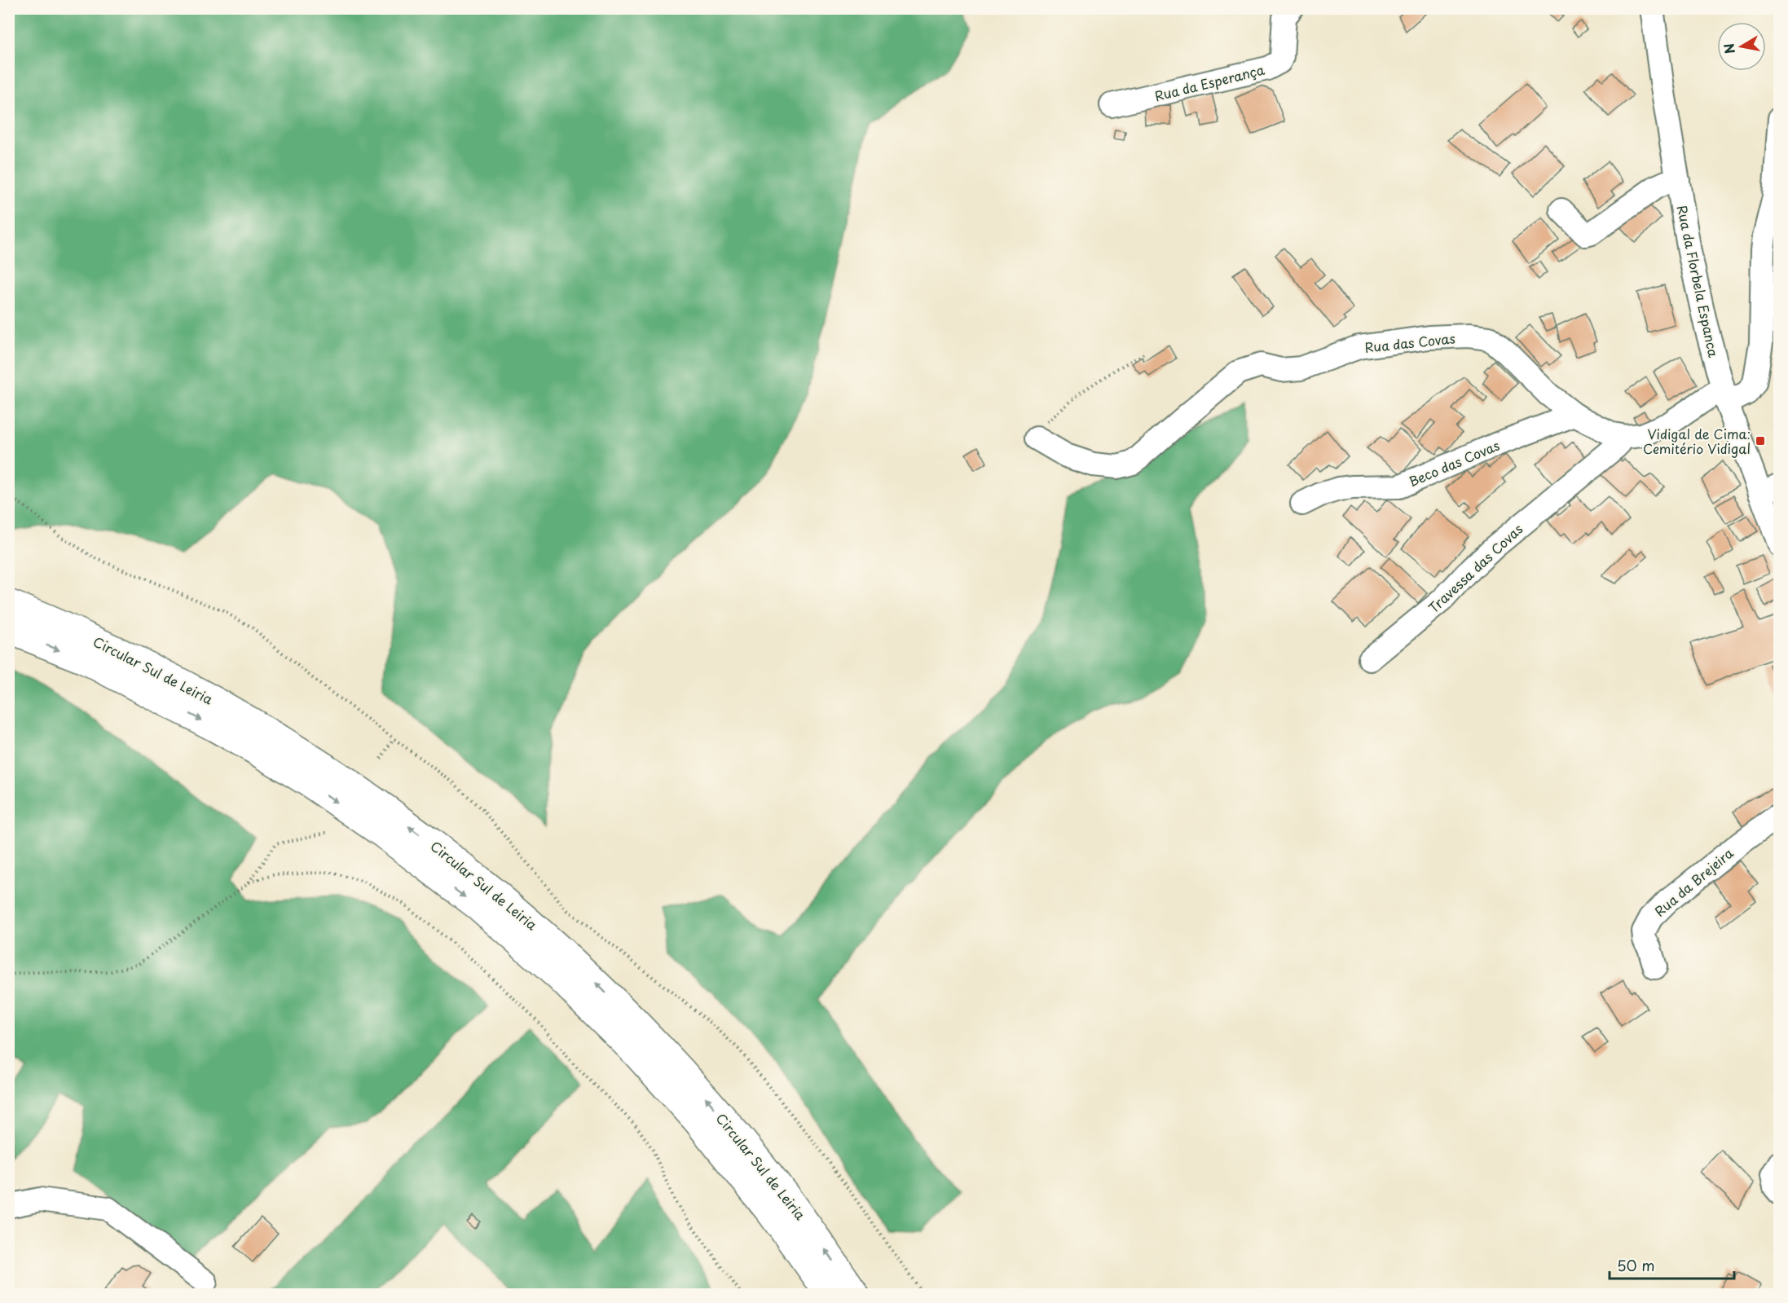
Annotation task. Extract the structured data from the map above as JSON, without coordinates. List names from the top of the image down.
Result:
{
  "streets": {
    "highway": ["Circular Sul de Leiria"],
    "street": [
      "Rua da Esperança",
      "Rua da Florbela Espanca",
      "Rua das Covas",
      "Beco das Covas",
      "Travessa das Covas",
      "Rua da Brejeira"
    ]
  },
  "crossings": [
    ["Rua da Florbela Espanca", "Rua das Covas"],
    ["Rua das Covas", "Beco das Covas"],
    ["Rua das Covas", "Travessa das Covas"]
  ],
  "places": {
    "transit": ["Vidigal de Cima: Cemitério Vidigal"]
  },
  "scale_bar": "50 m",
  "north": "left"
}
